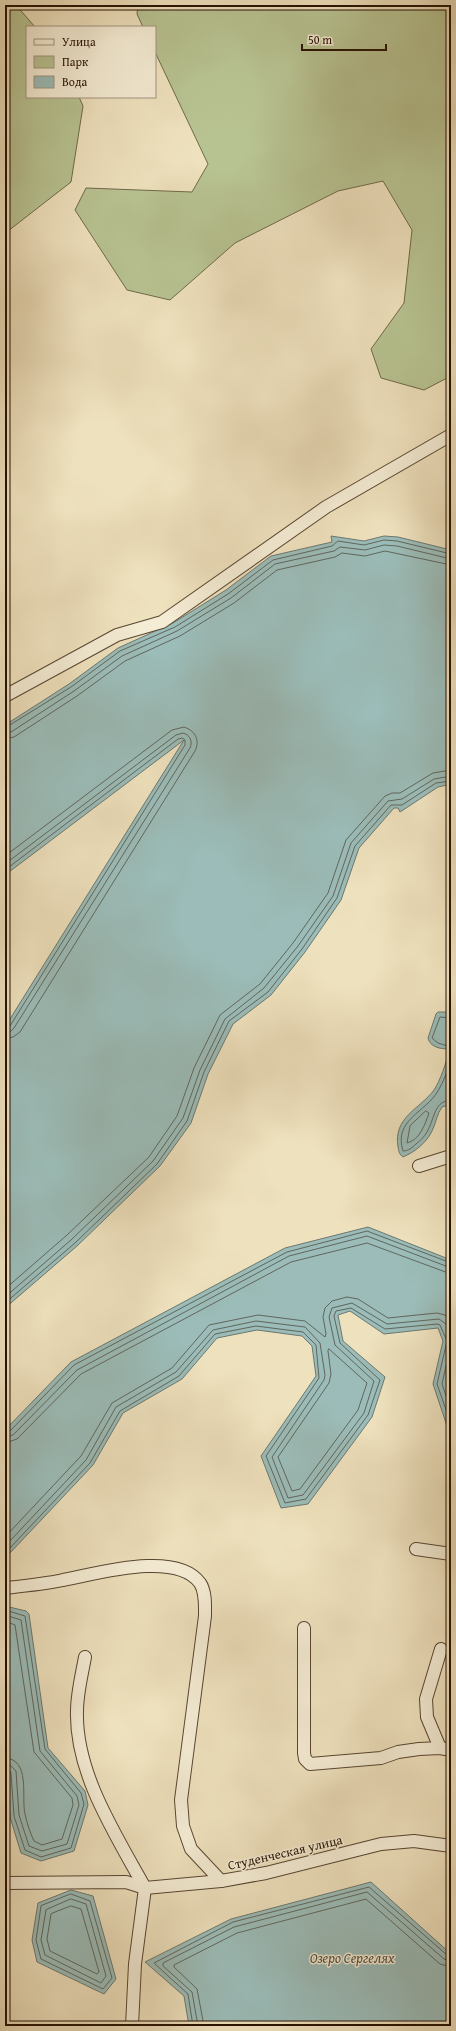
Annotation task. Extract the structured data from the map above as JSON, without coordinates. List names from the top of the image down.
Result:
{
  "streets": {
    "street": ["Студенческая улица"]
  },
  "water": ["Озеро Сергелях"],
  "legend": ["Улица", "Парк", "Вода"],
  "scale_bar": "50 m"
}
